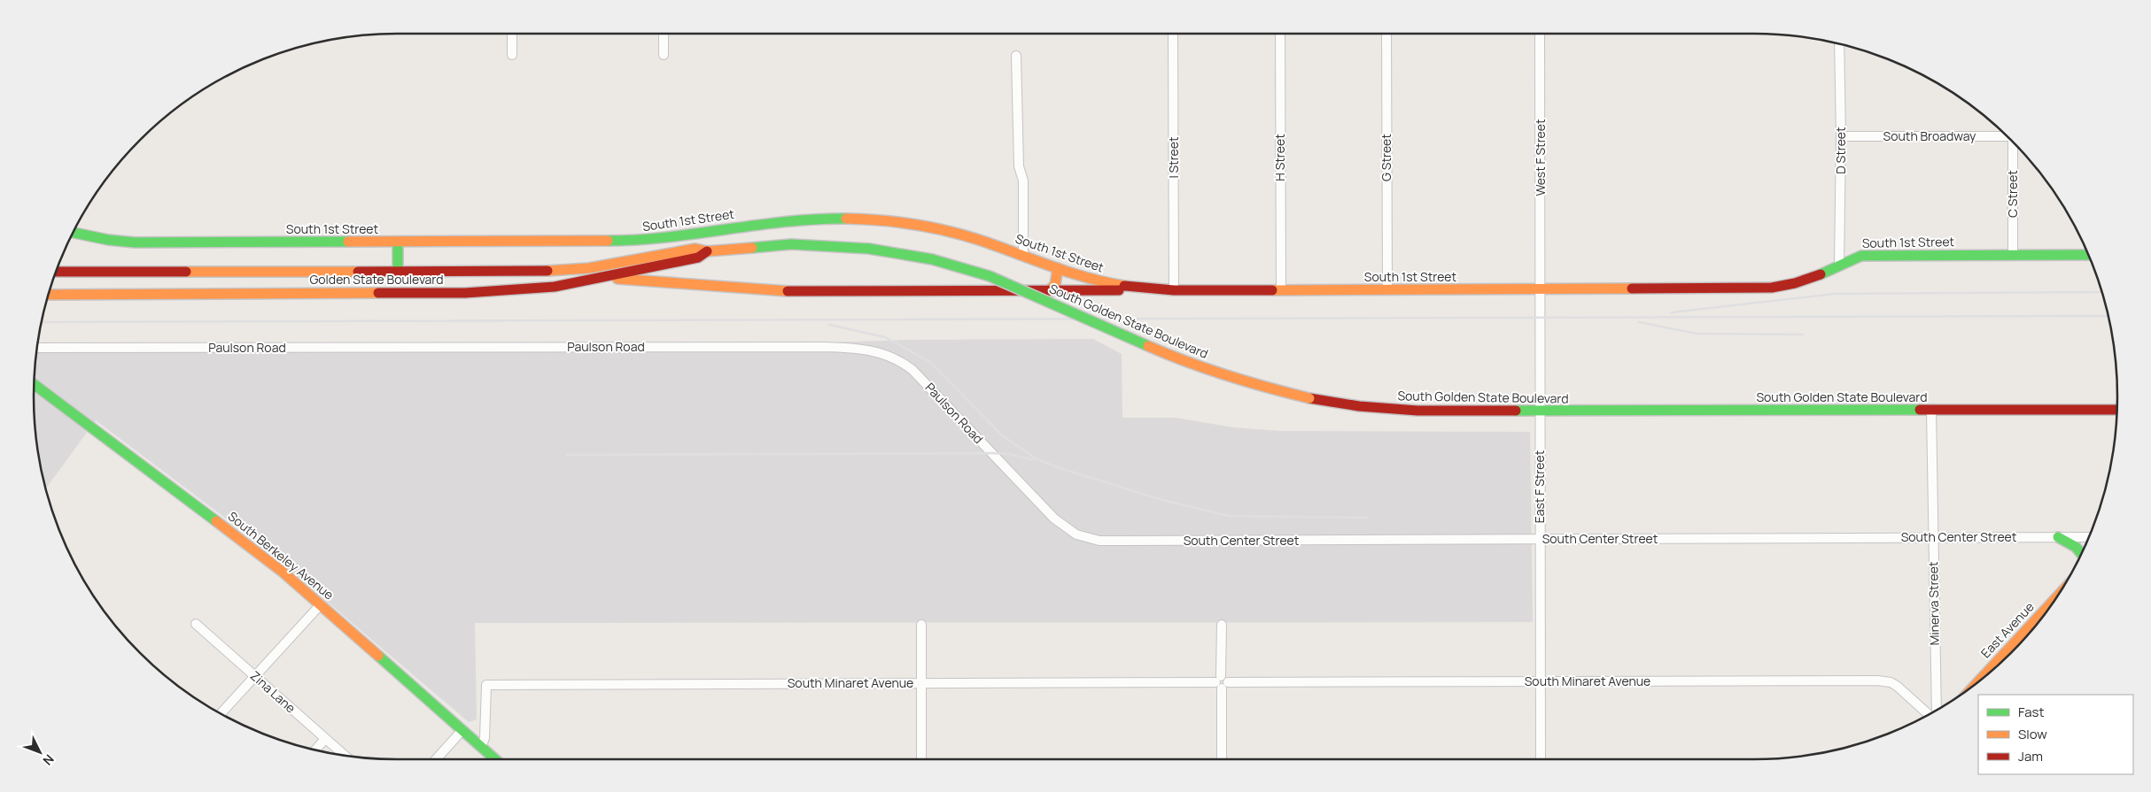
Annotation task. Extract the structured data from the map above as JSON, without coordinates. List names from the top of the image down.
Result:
{
  "streets": {
    "main road": [
      "South 1st Street",
      "Golden State Boulevard",
      "South Golden State Boulevard",
      "South Berkeley Avenue",
      "East Avenue"
    ],
    "street": [
      "South Broadway",
      "D Street",
      "I Street",
      "H Street",
      "G Street",
      "West F Street",
      "C Street",
      "Paulson Road",
      "East F Street",
      "South Center Street",
      "Minerva Street",
      "South Minaret Avenue",
      "Zina Lane"
    ]
  },
  "crossings": [
    ["South Broadway", "D Street"],
    ["D Street", "South 1st Street"],
    ["I Street", "South 1st Street"],
    ["H Street", "South 1st Street"],
    ["G Street", "South 1st Street"],
    ["West F Street", "South 1st Street"],
    ["West F Street", "East F Street"],
    ["C Street", "South 1st Street"],
    ["South 1st Street", "East F Street"],
    ["Golden State Boulevard", "South Golden State Boulevard"],
    ["South Golden State Boulevard", "East F Street"],
    ["South Golden State Boulevard", "Minerva Street"],
    ["Paulson Road", "South Center Street"],
    ["East F Street", "South Center Street"],
    ["East F Street", "South Minaret Avenue"],
    ["South Center Street", "Minerva Street"],
    ["South Berkeley Avenue", "South Minaret Avenue"]
  ],
  "legend": ["Fast", "Slow", "Jam"],
  "north": "bottom right"
}
